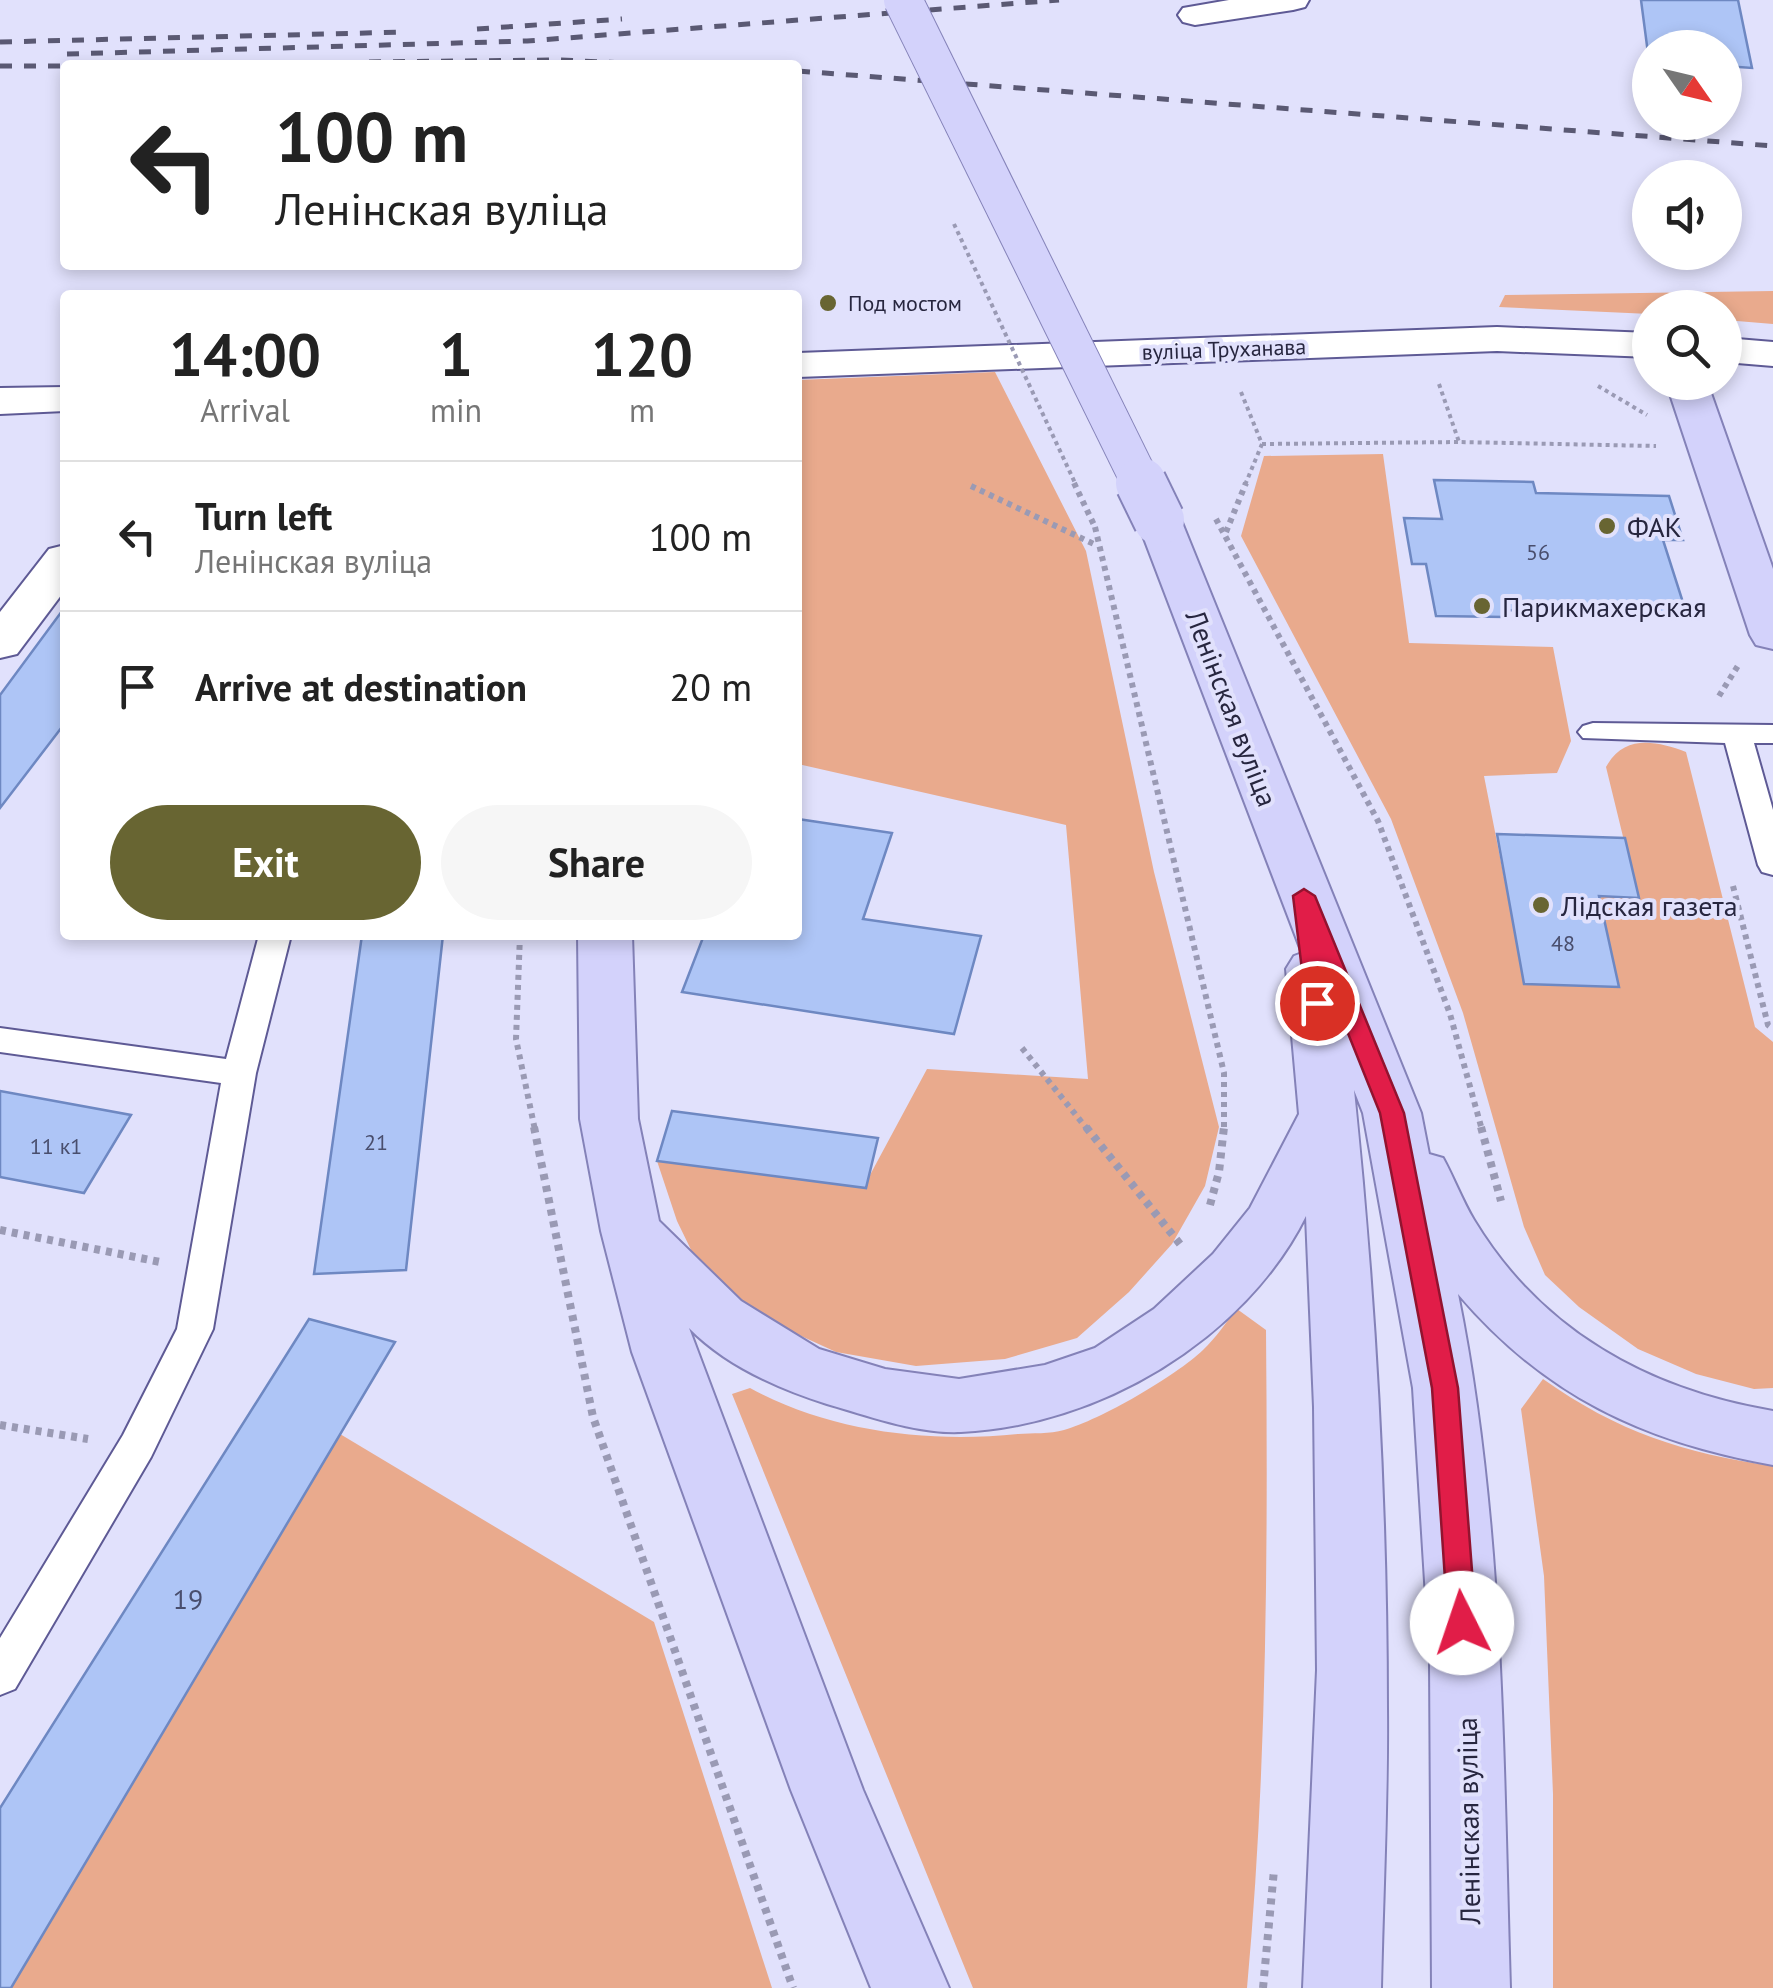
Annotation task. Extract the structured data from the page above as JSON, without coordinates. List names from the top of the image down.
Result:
{
  "streets": {
    "main road": ["вуліца Труханава", "Ленінская вуліца"]
  },
  "places": [
    "Под мостом",
    "ФАК",
    "Парикмахерская",
    "Лідская газета"
  ],
  "house_numbers": [
    "56",
    "48",
    "21",
    "11 к1",
    "19"
  ],
  "north": "bottom right",
  "page": {
    "turn": ["100 m", "Ленінская вуліца"],
    "eta": [
      "14:00",
      "Arrival",
      "1",
      "min",
      "120",
      "m"
    ],
    "list": [
      {
        "name": "Turn left",
        "note": "Ленінская вуліца",
        "value": "100 m"
      },
      {
        "name": "Arrive at destination",
        "value": "20 m"
      }
    ],
    "buttons": ["Exit", "Share"]
  }
}
